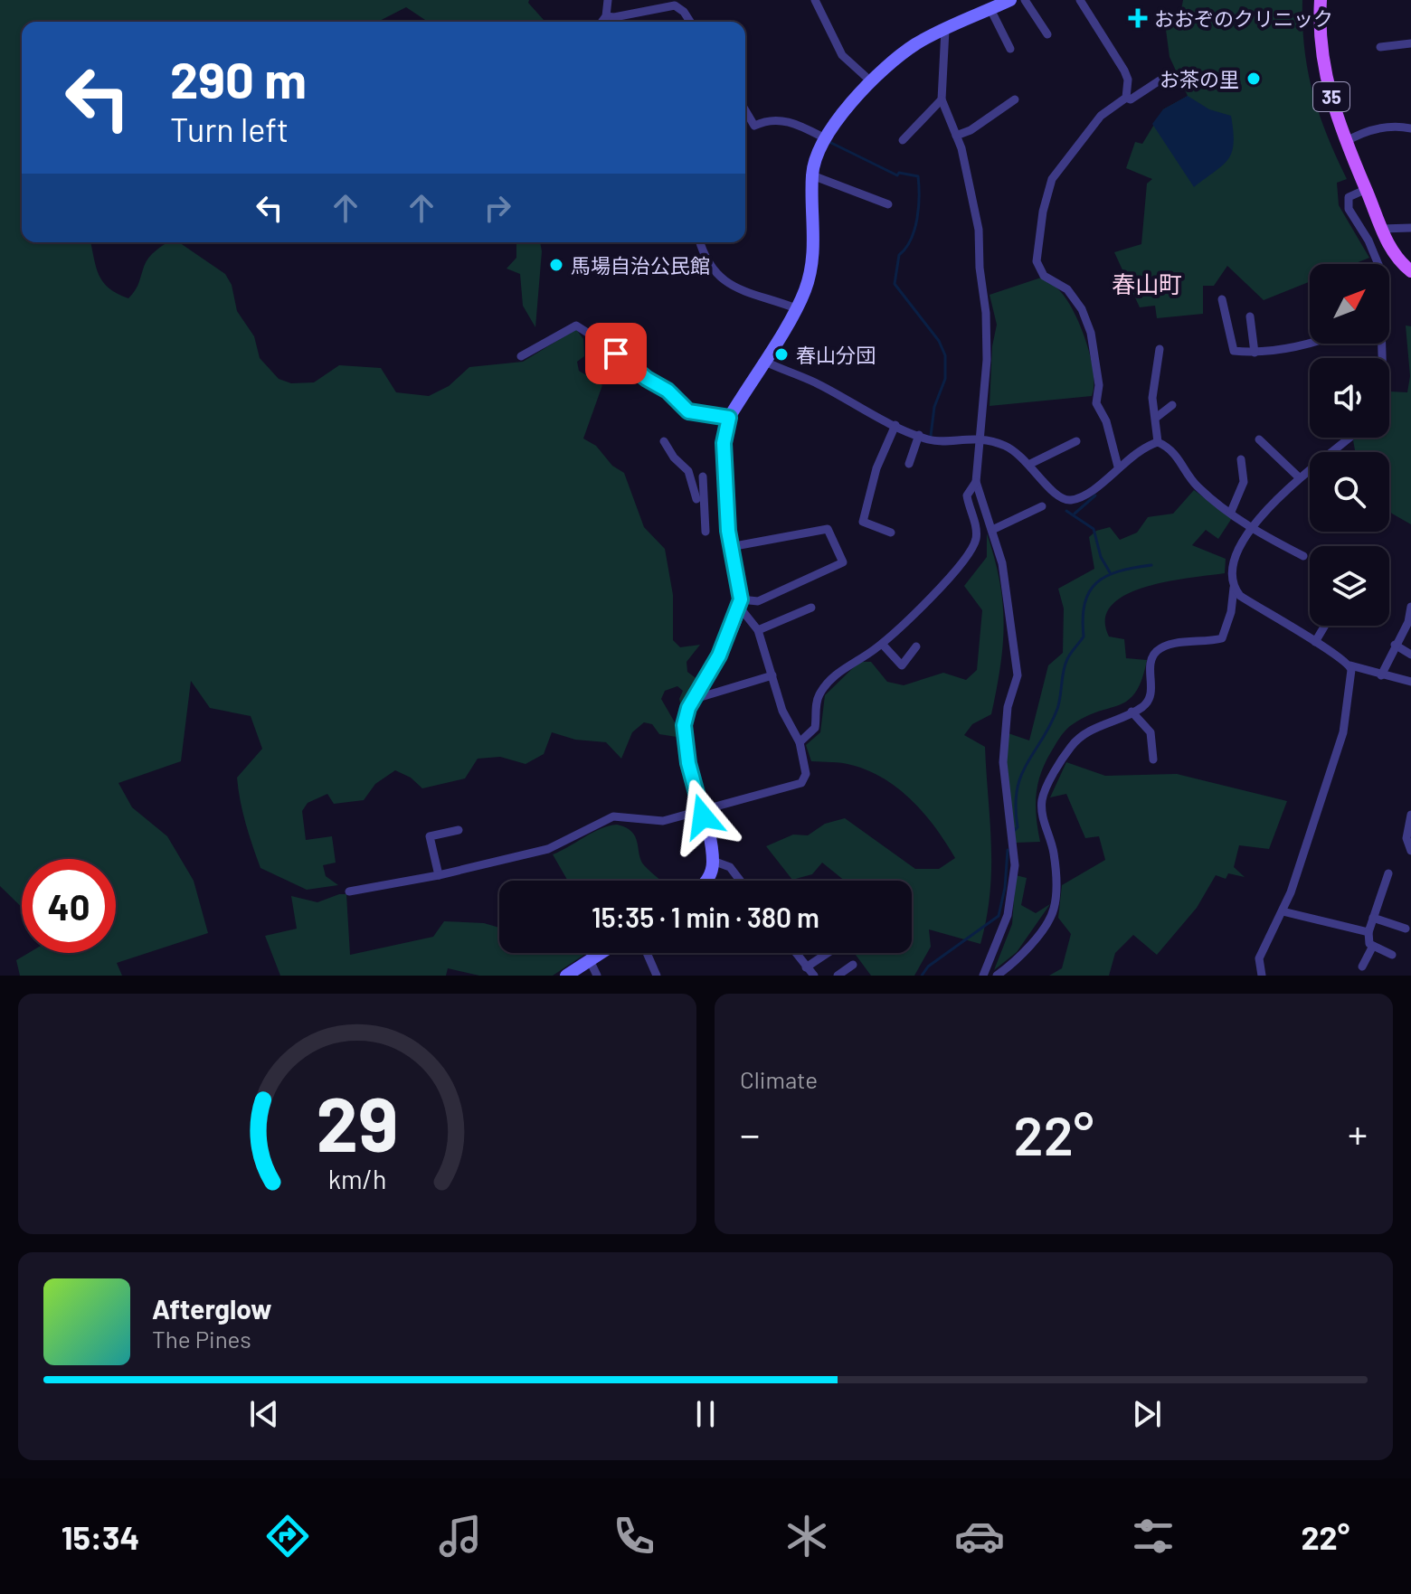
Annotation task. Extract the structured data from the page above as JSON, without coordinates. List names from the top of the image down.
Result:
{
  "streets": {
    "main road": ["35"]
  },
  "districts": ["春山町"],
  "places": {
    "health": ["おおぞのクリニック"],
    "other": ["お茶の里", "馬場自治公民館", "春山分団"]
  },
  "north": "top right",
  "page": {
    "turn": ["290 m", "Turn left"],
    "limit": "40",
    "trip": "15:35 · 1 min · 380 m",
    "tile": "Climate",
    "heat": ["−", "22°", "+"],
    "song": ["Afterglow", "The Pines"],
    "tabs": ["15:34", "22°"],
    "gauge": ["29", "km/h"]
  }
}
